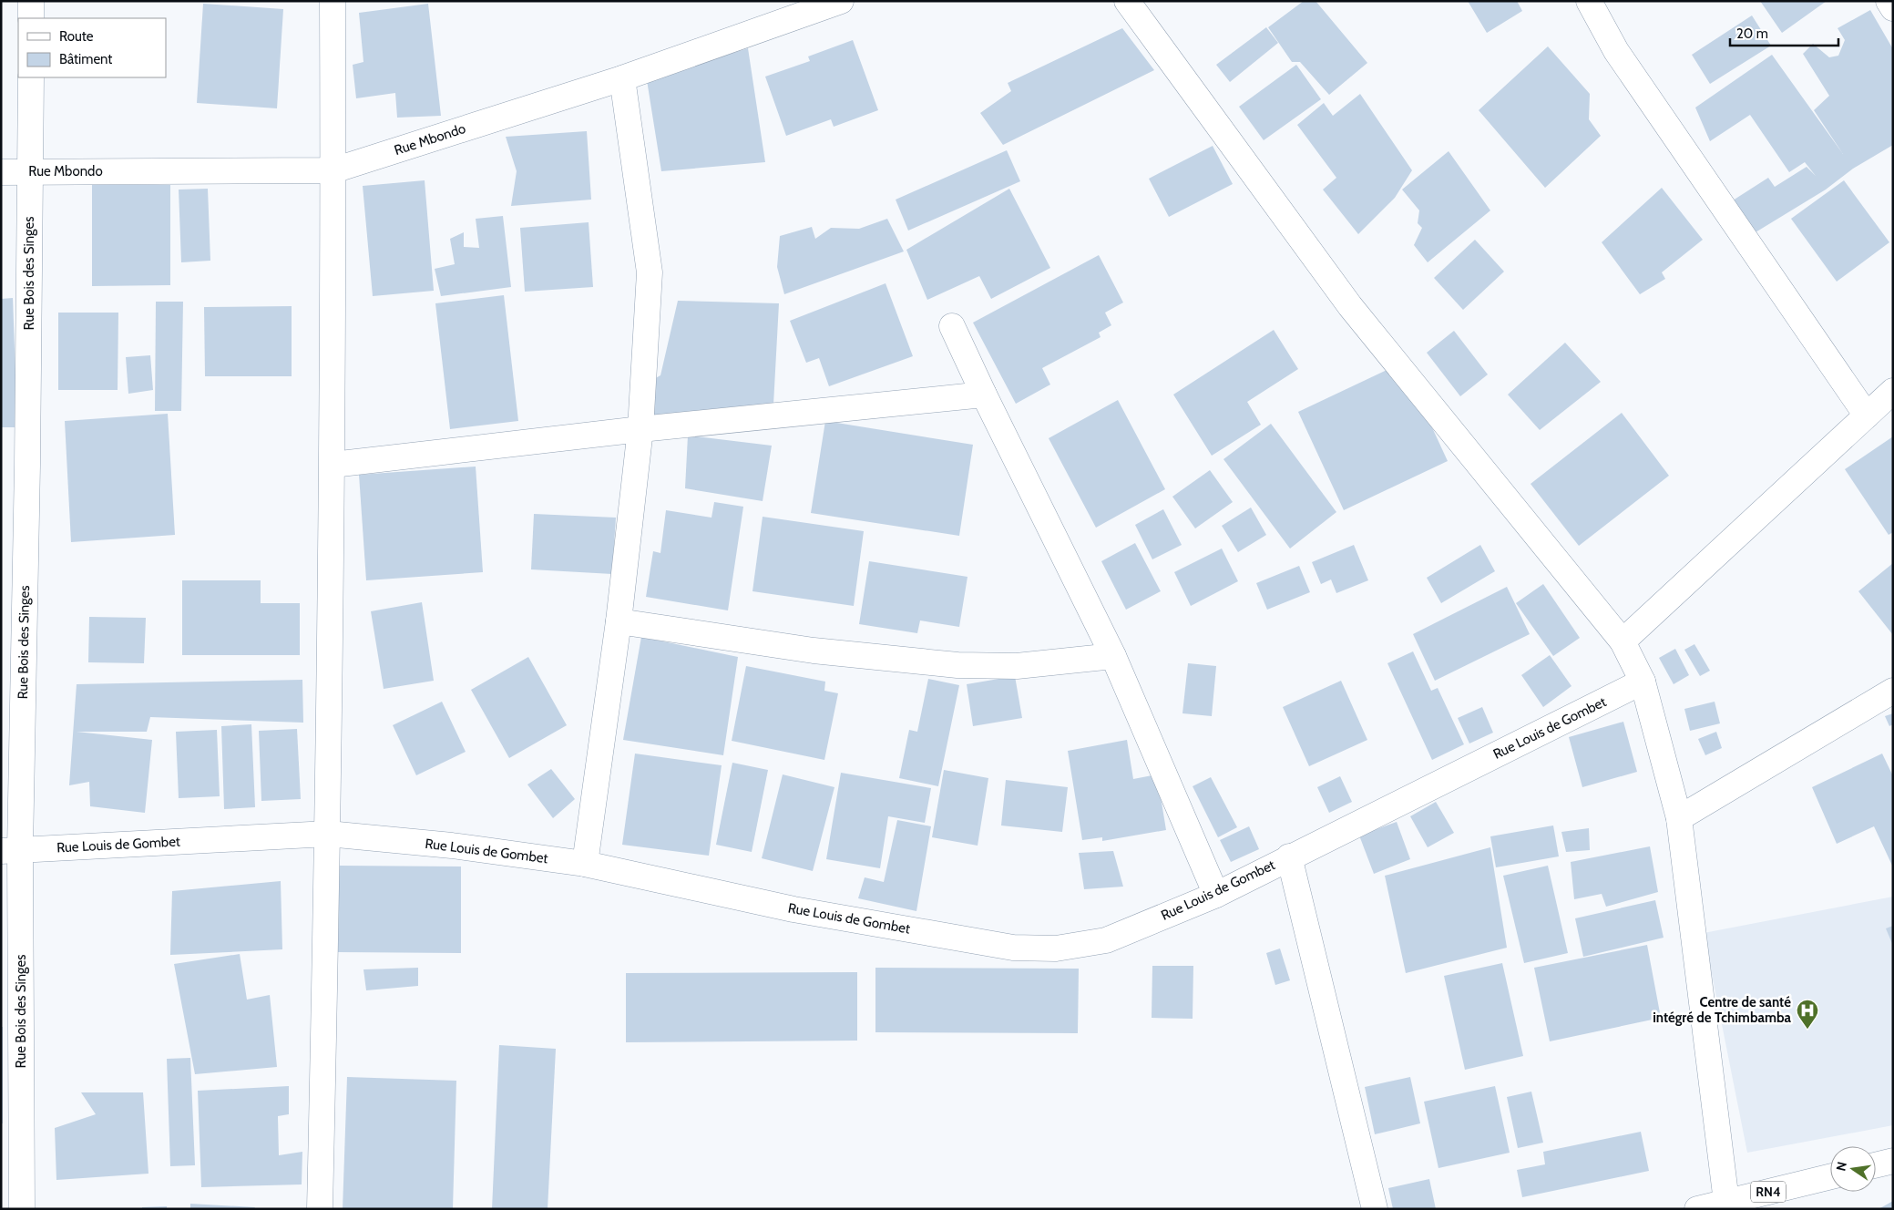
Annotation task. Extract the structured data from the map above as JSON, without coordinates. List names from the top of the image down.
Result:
{
  "streets": {
    "main road": [
      "Rue Mbondo",
      "Rue Bois des Singes",
      "Rue Louis de Gombet",
      "RN4"
    ]
  },
  "crossings": [
    ["Rue Mbondo", "Rue Bois des Singes"],
    ["Rue Bois des Singes", "Rue Louis de Gombet"]
  ],
  "places": {
    "hospital": ["Centre de santé intégré de Tchimbamba"]
  },
  "legend": ["Route", "Bâtiment"],
  "scale_bar": "20 m",
  "north": "left"
}
